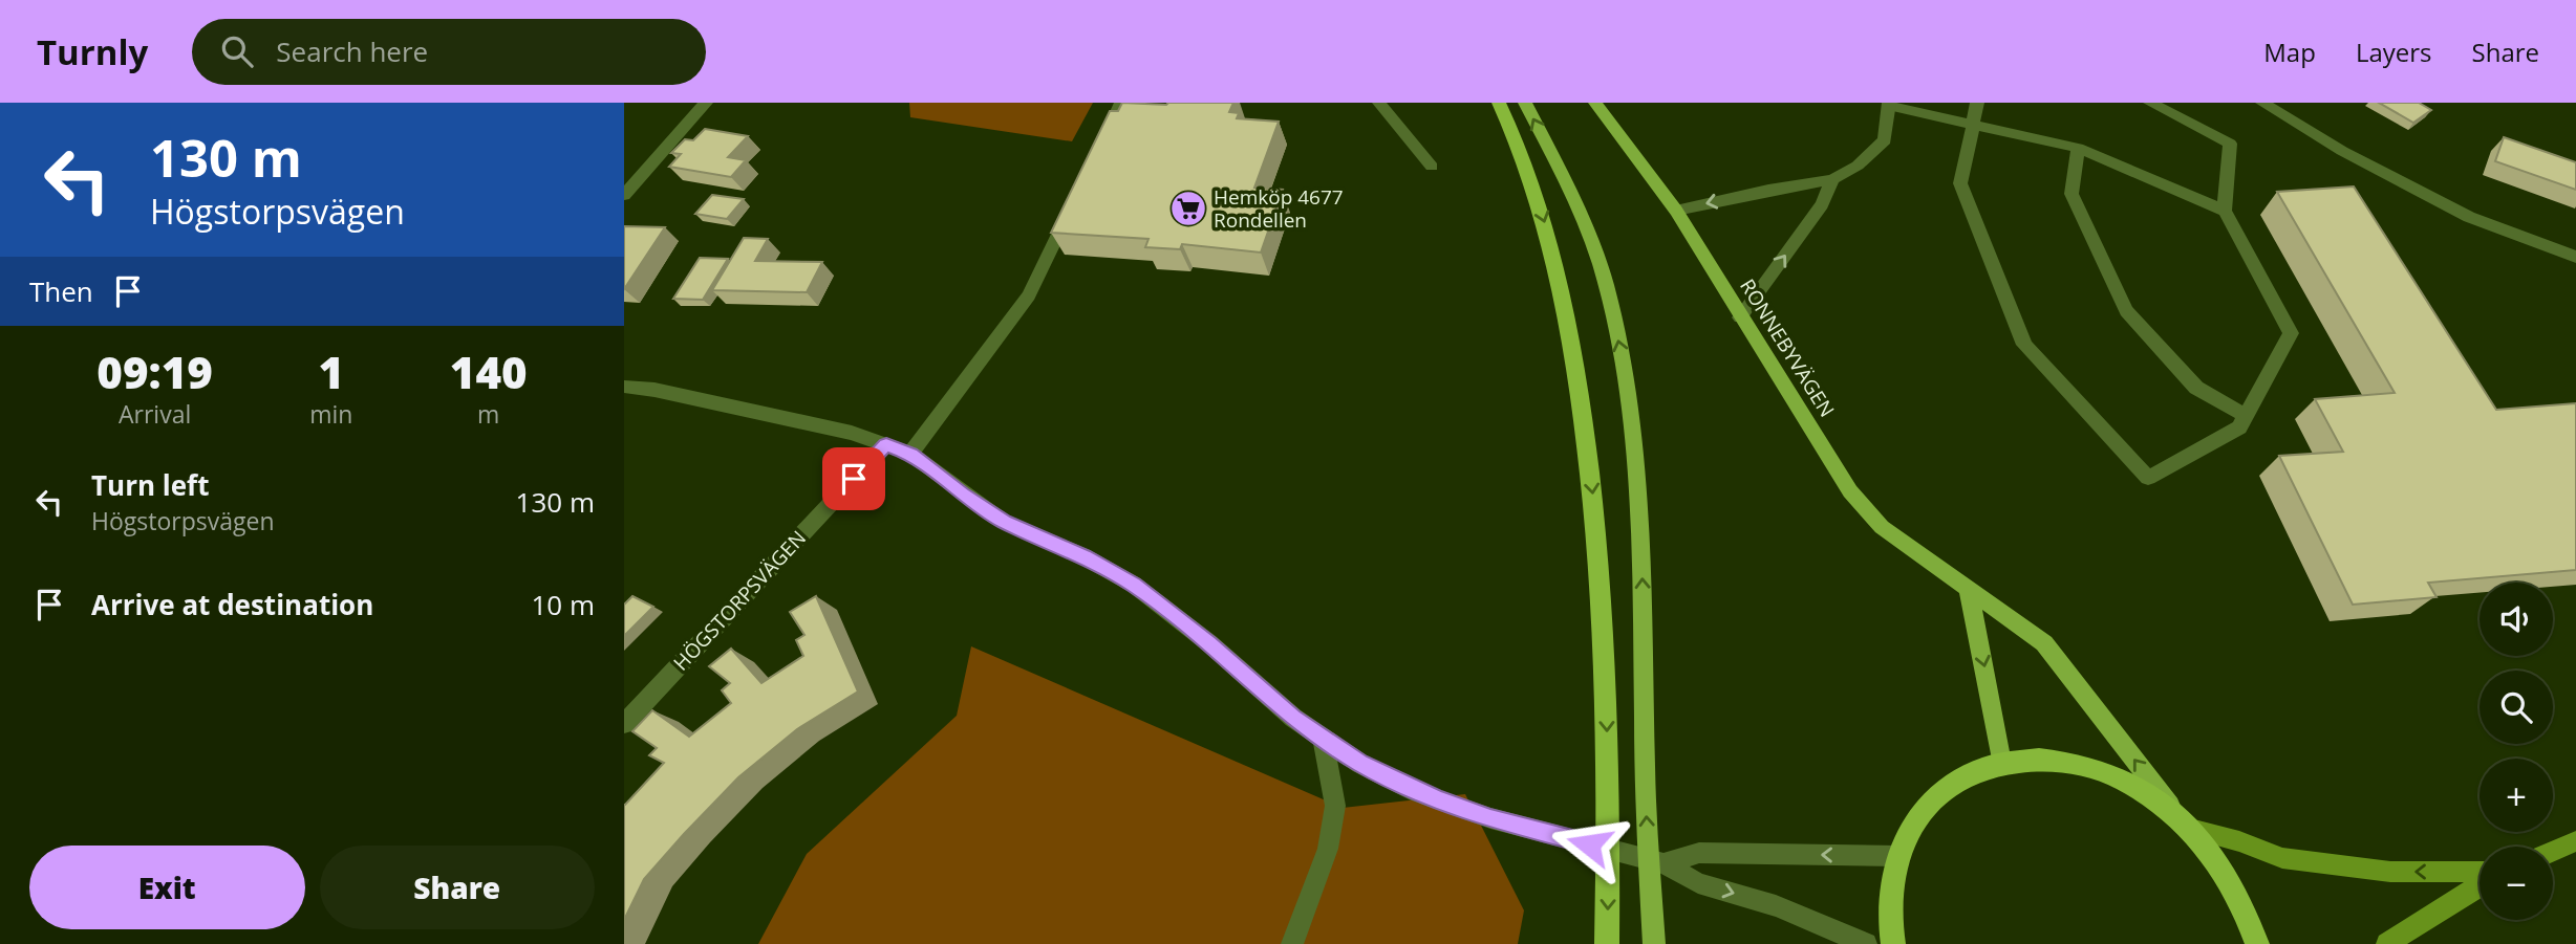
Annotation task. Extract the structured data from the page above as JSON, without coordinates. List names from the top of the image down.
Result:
{
  "streets": {
    "main road": ["RONNEBYVÄGEN"],
    "street": ["HÖGSTORPSVÄGEN"]
  },
  "places": {
    "supermarket": ["Hemköp 4677 Rondellen"]
  },
  "page": {
    "header": "Turnly",
    "search": "Search here",
    "nav": ["Map", "Layers", "Share"],
    "turn": ["130 m", "Högstorpsvägen"],
    "then": "Then",
    "eta": [
      "09:19",
      "Arrival",
      "1",
      "min",
      "140",
      "m"
    ],
    "list": [
      {
        "name": "Turn left",
        "note": "Högstorpsvägen",
        "value": "130 m"
      },
      {
        "name": "Arrive at destination",
        "value": "10 m"
      }
    ],
    "map_buttons": ["+", "−"],
    "buttons": ["Exit", "Share"]
  }
}
